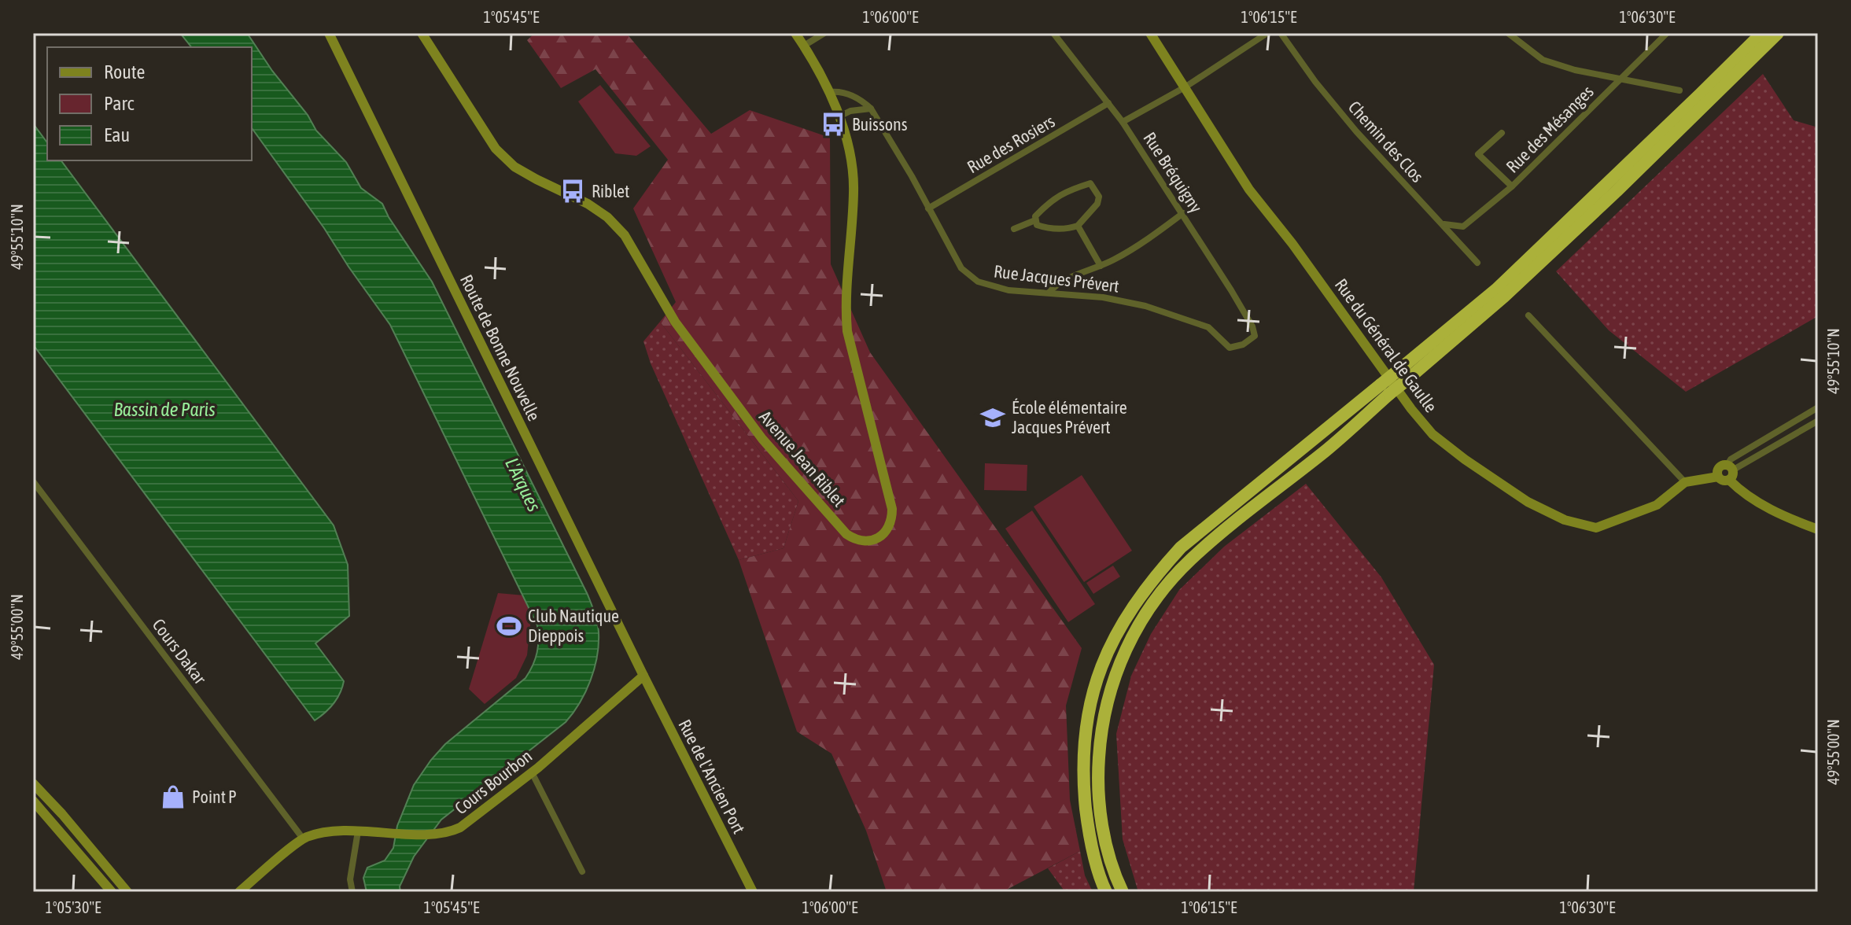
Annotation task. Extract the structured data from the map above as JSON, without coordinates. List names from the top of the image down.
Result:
{
  "streets": {
    "street": [
      "Rue des Mésanges",
      "Chemin des Clos",
      "Rue des Rosiers",
      "Rue Bréquigny",
      "Rue Jacques Prévert",
      "Rue du Général de Gaulle",
      "Route de Bonne Nouvelle",
      "Avenue Jean Riblet",
      "Cours Dakar",
      "Rue de l'Ancien Port",
      "Cours Bourbon"
    ]
  },
  "crossings": [
    ["Rue des Mésanges", "Chemin des Clos"],
    ["Rue des Rosiers", "Rue Bréquigny"],
    ["Rue des Rosiers", "Rue Jacques Prévert"],
    ["Rue Bréquigny", "Rue Jacques Prévert"],
    ["Rue Jacques Prévert", "Avenue Jean Riblet"],
    ["Route de Bonne Nouvelle", "Rue de l'Ancien Port"],
    ["Route de Bonne Nouvelle", "Cours Bourbon"],
    ["Cours Dakar", "Cours Bourbon"],
    ["Rue de l'Ancien Port", "Cours Bourbon"]
  ],
  "water": ["Bassin de Paris", "L'Arques"],
  "places": {
    "bus stop": ["Buissons", "Riblet"],
    "school or university": ["École élémentaire Jacques Prévert"],
    "sports": ["Club Nautique Dieppois"],
    "shop": ["Point P"]
  },
  "legend": ["Route", "Parc", "Eau"],
  "coordinates": [
    "1°05'45\"E",
    "1°06'00\"E",
    "1°06'15\"E",
    "1°06'30\"E",
    "49°55'10\"N",
    "49°55'00\"N",
    "1°05'30\"E"
  ]
}
